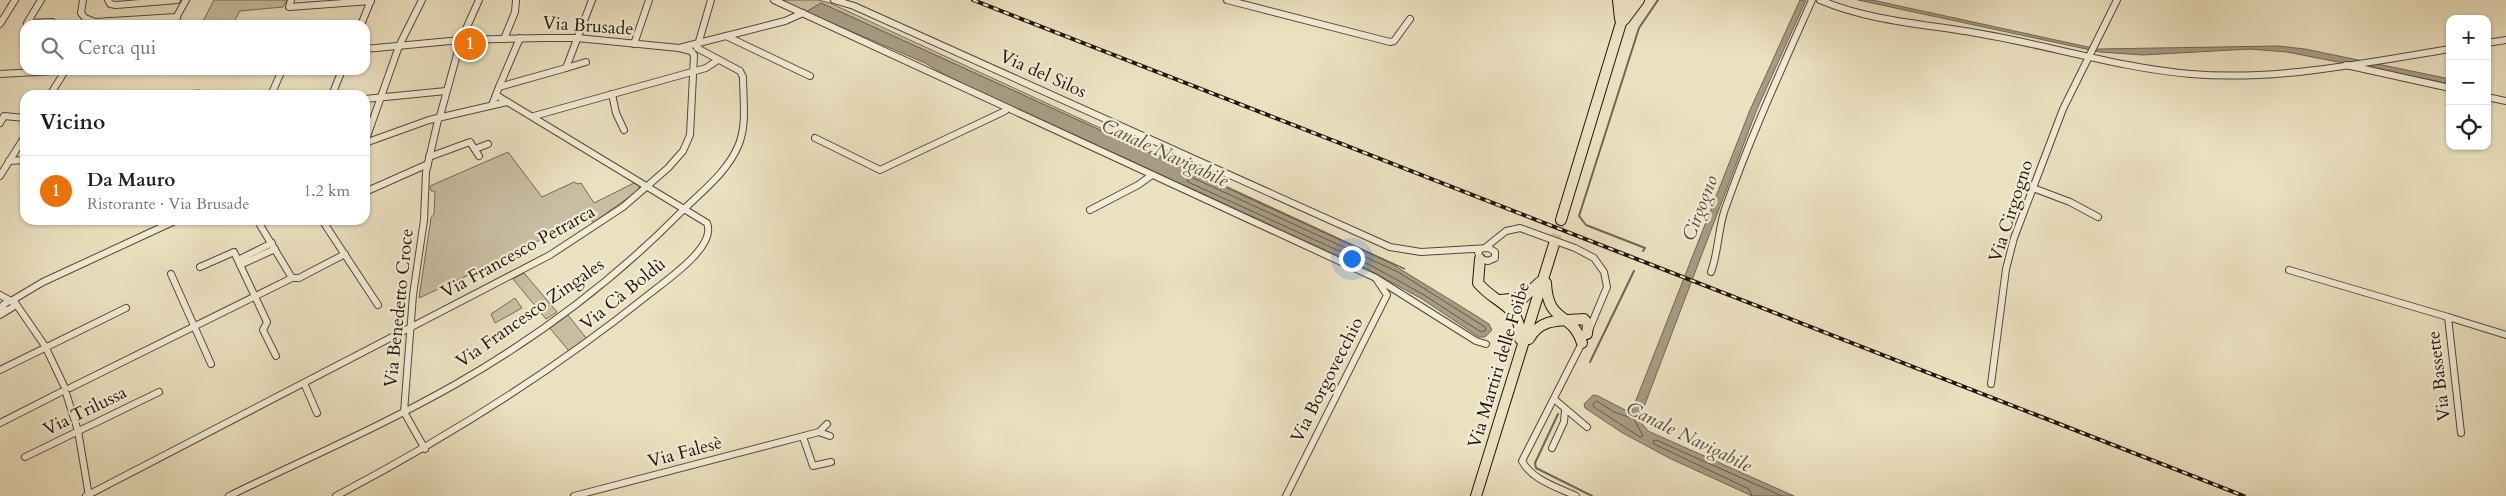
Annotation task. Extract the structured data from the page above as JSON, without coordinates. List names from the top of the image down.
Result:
{
  "streets": {
    "highway": ["Via Martiri delle Foibe"],
    "street": [
      "Via Brusade",
      "Via del Silos",
      "Via Cirgogno",
      "Via Francesco Petrarca",
      "Via Cà Boldù",
      "Via Benedetto Croce",
      "Via Francesco Zingales",
      "Via Bassette",
      "Via Borgovecchio",
      "Via Trilussa",
      "Via Falesè"
    ]
  },
  "crossings": [
    ["Via Brusade", "Via Benedetto Croce"],
    ["Via Brusade", "Via Francesco Zingales"],
    ["Via Francesco Petrarca", "Via Cà Boldù"],
    ["Via Francesco Petrarca", "Via Benedetto Croce"],
    ["Via Cà Boldù", "Via Benedetto Croce"],
    ["Via Cà Boldù", "Via Francesco Zingales"],
    ["Via Benedetto Croce", "Via Francesco Zingales"]
  ],
  "water": ["Canale Navigabile", "Cirgogno"],
  "page": {
    "map_buttons": ["+", "−"],
    "search": "Cerca qui",
    "pins": "1",
    "heading": "Vicino",
    "list": [
      {
        "mark": "1",
        "name": "Da Mauro",
        "note": "Ristorante · Via Brusade",
        "value": "1.2 km"
      }
    ]
  }
}
